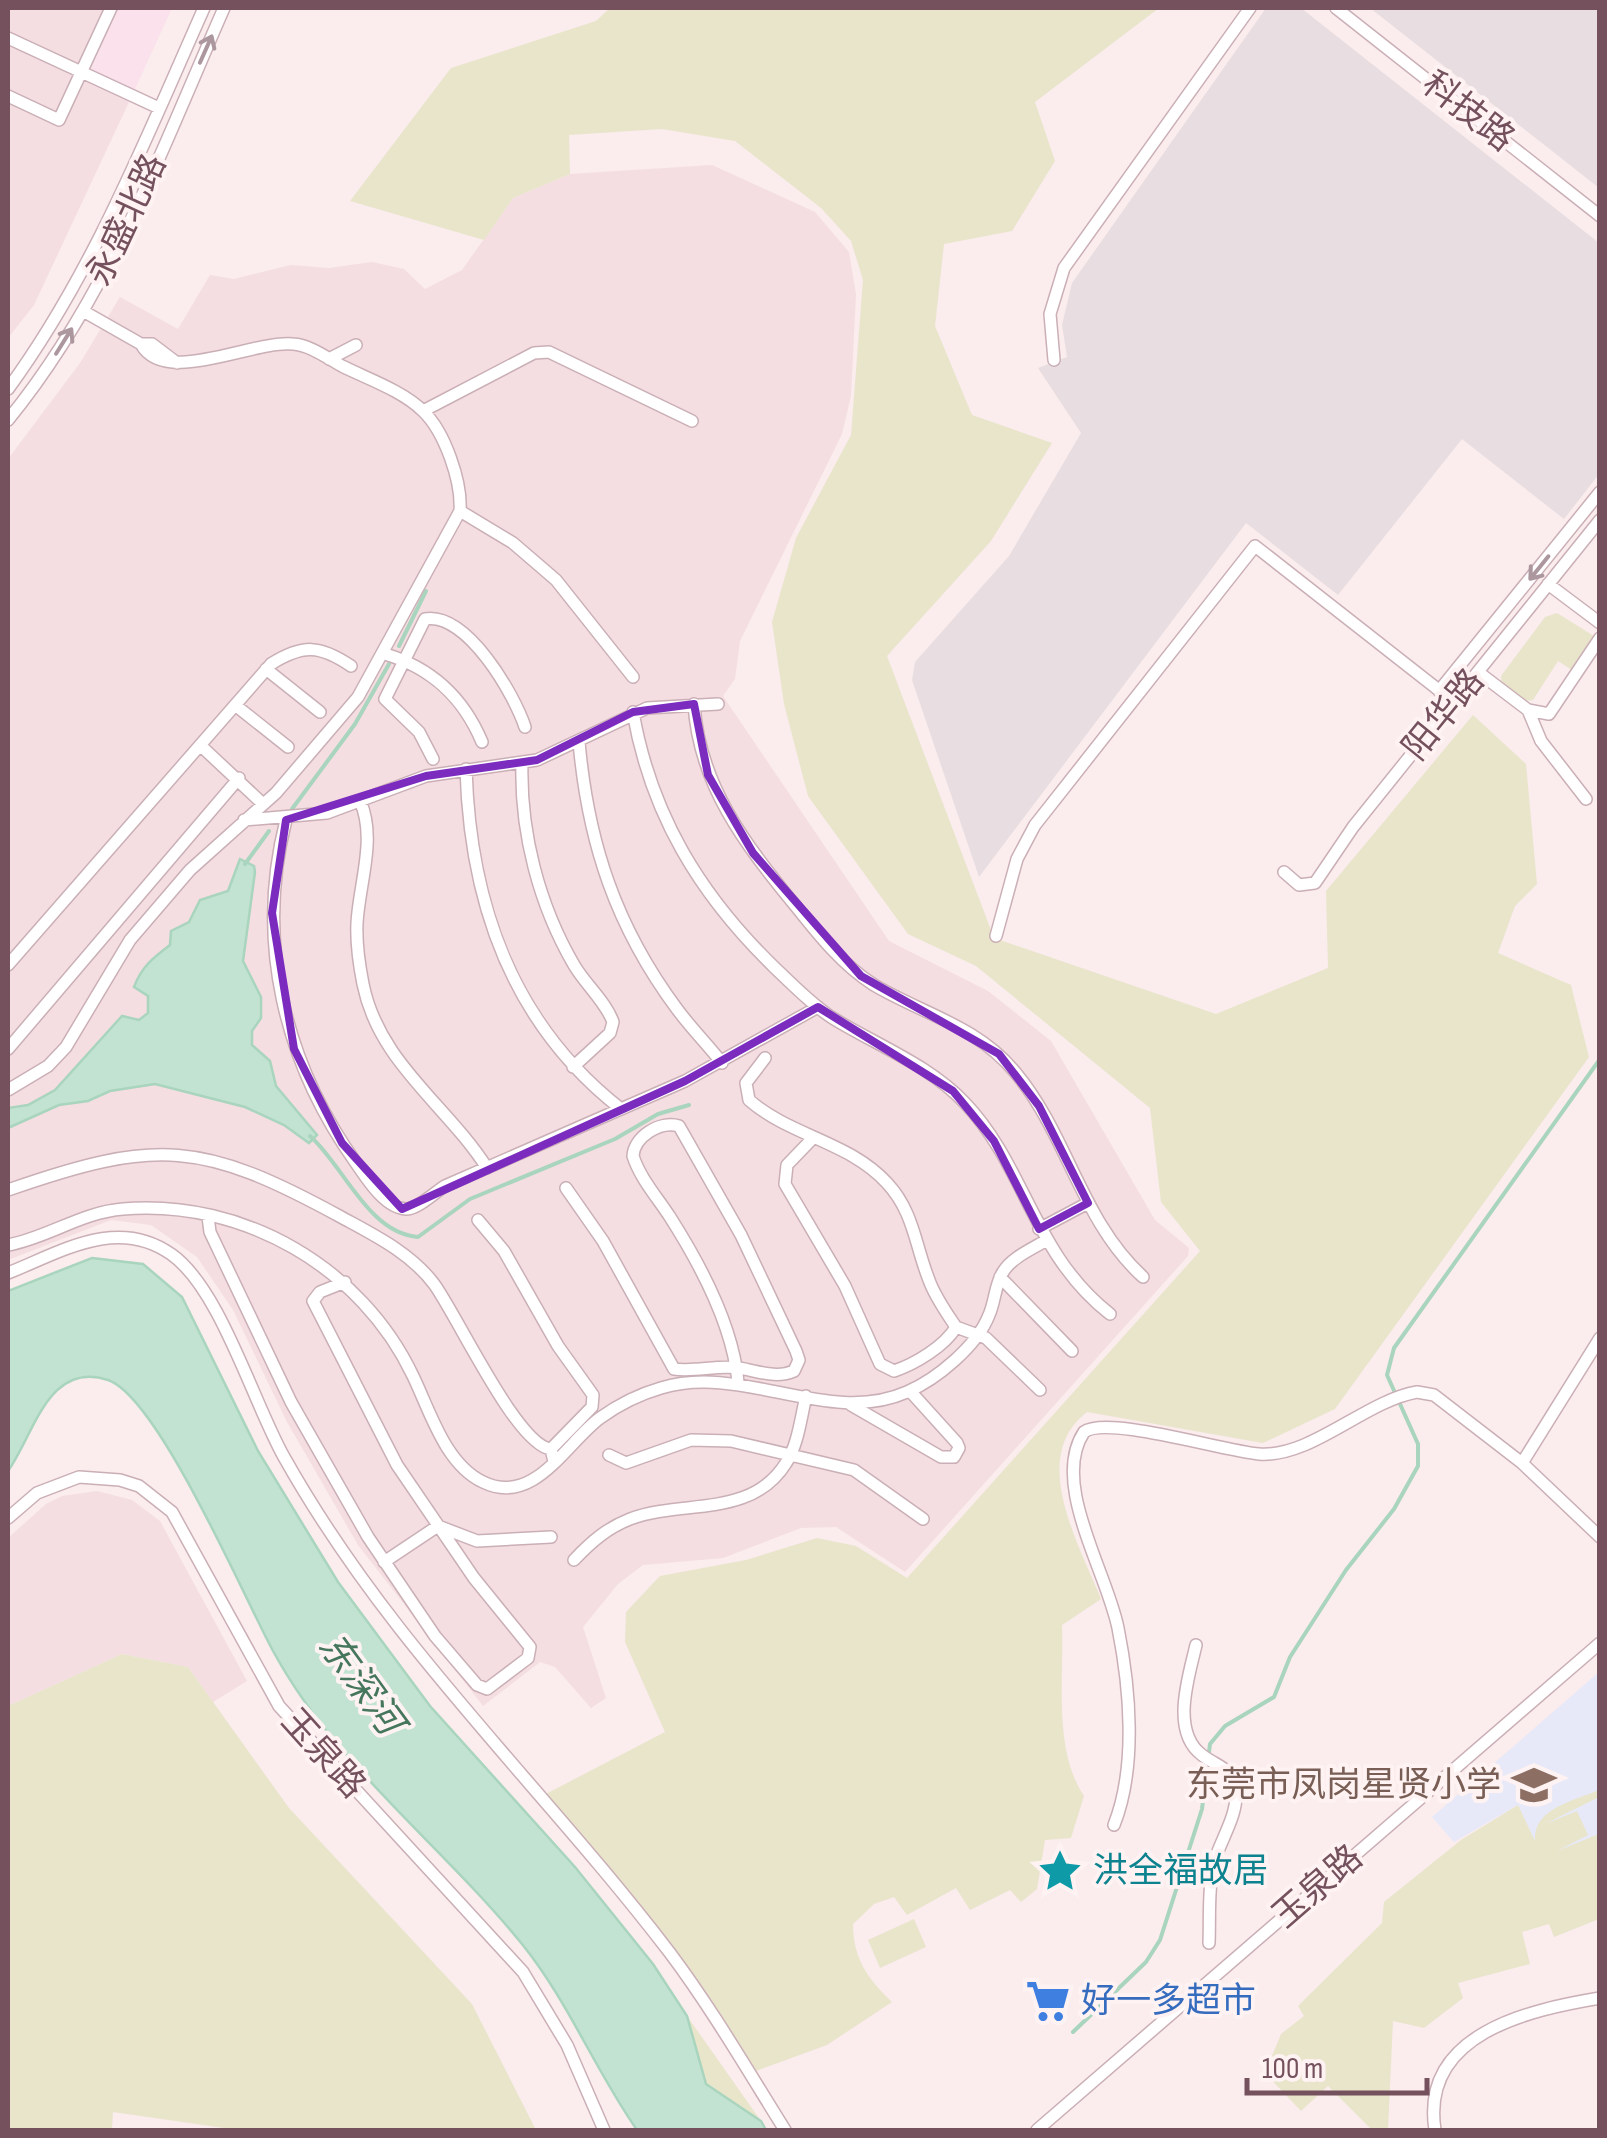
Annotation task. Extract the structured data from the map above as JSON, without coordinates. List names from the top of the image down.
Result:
{
  "streets": {
    "street": [
      "科技路",
      "永盛北路",
      "阳华路",
      "玉泉路"
    ]
  },
  "water": ["东深河"],
  "places": {
    "school or university": ["东莞市凤岗星贤小学"],
    "place": ["洪全福故居"],
    "supermarket": ["好一多超市"]
  },
  "scale_bar": "100 m"
}
